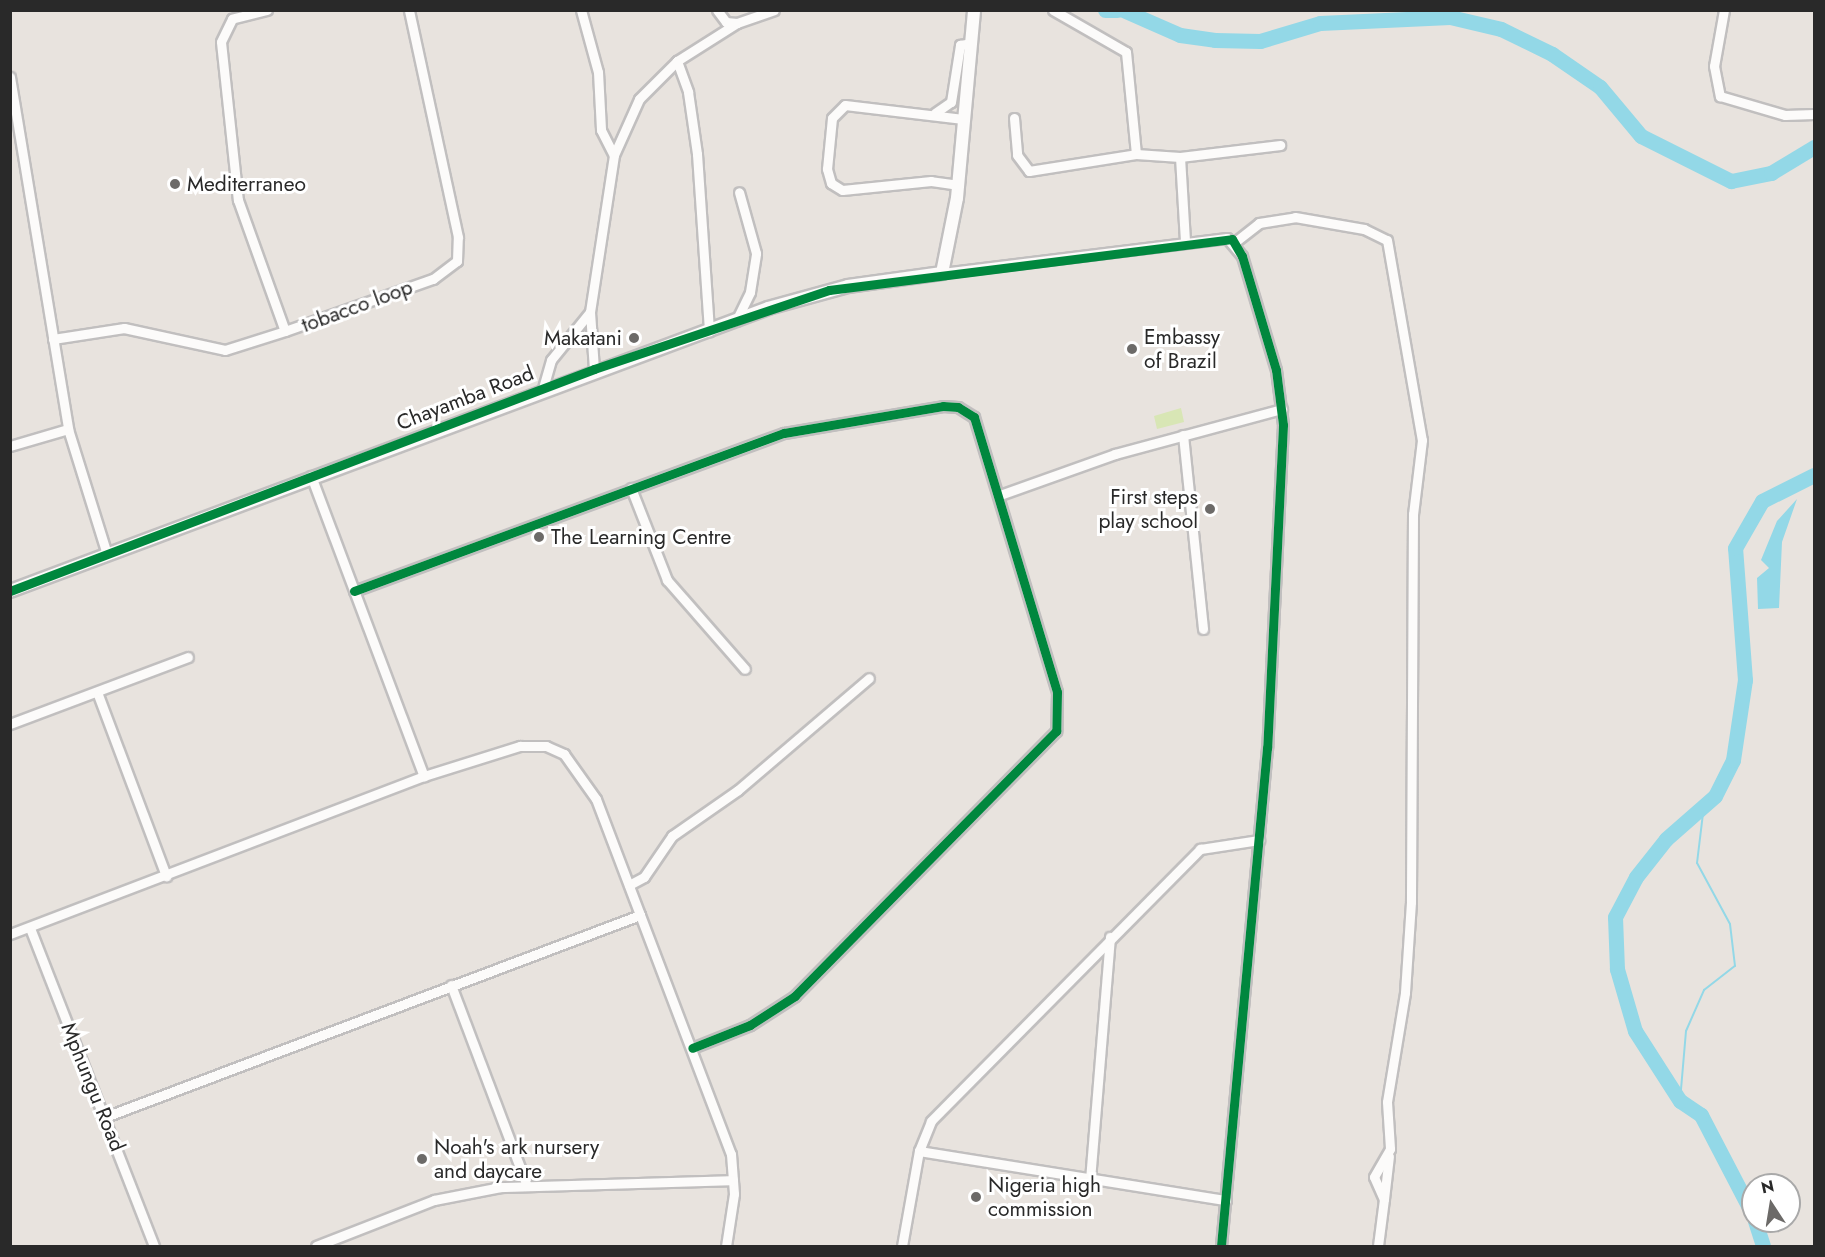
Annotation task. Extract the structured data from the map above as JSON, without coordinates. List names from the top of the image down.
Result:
{
  "streets": {
    "street": ["tobacco loop", "Chayamba Road", "Mphungu Road"]
  },
  "places": [
    "Mediterraneo",
    "Makatani",
    "Embassy of Brazil",
    "First steps play school",
    "The Learning Centre",
    "Noah's ark nursery and daycare",
    "Nigeria high commission"
  ],
  "north": "top"
}
